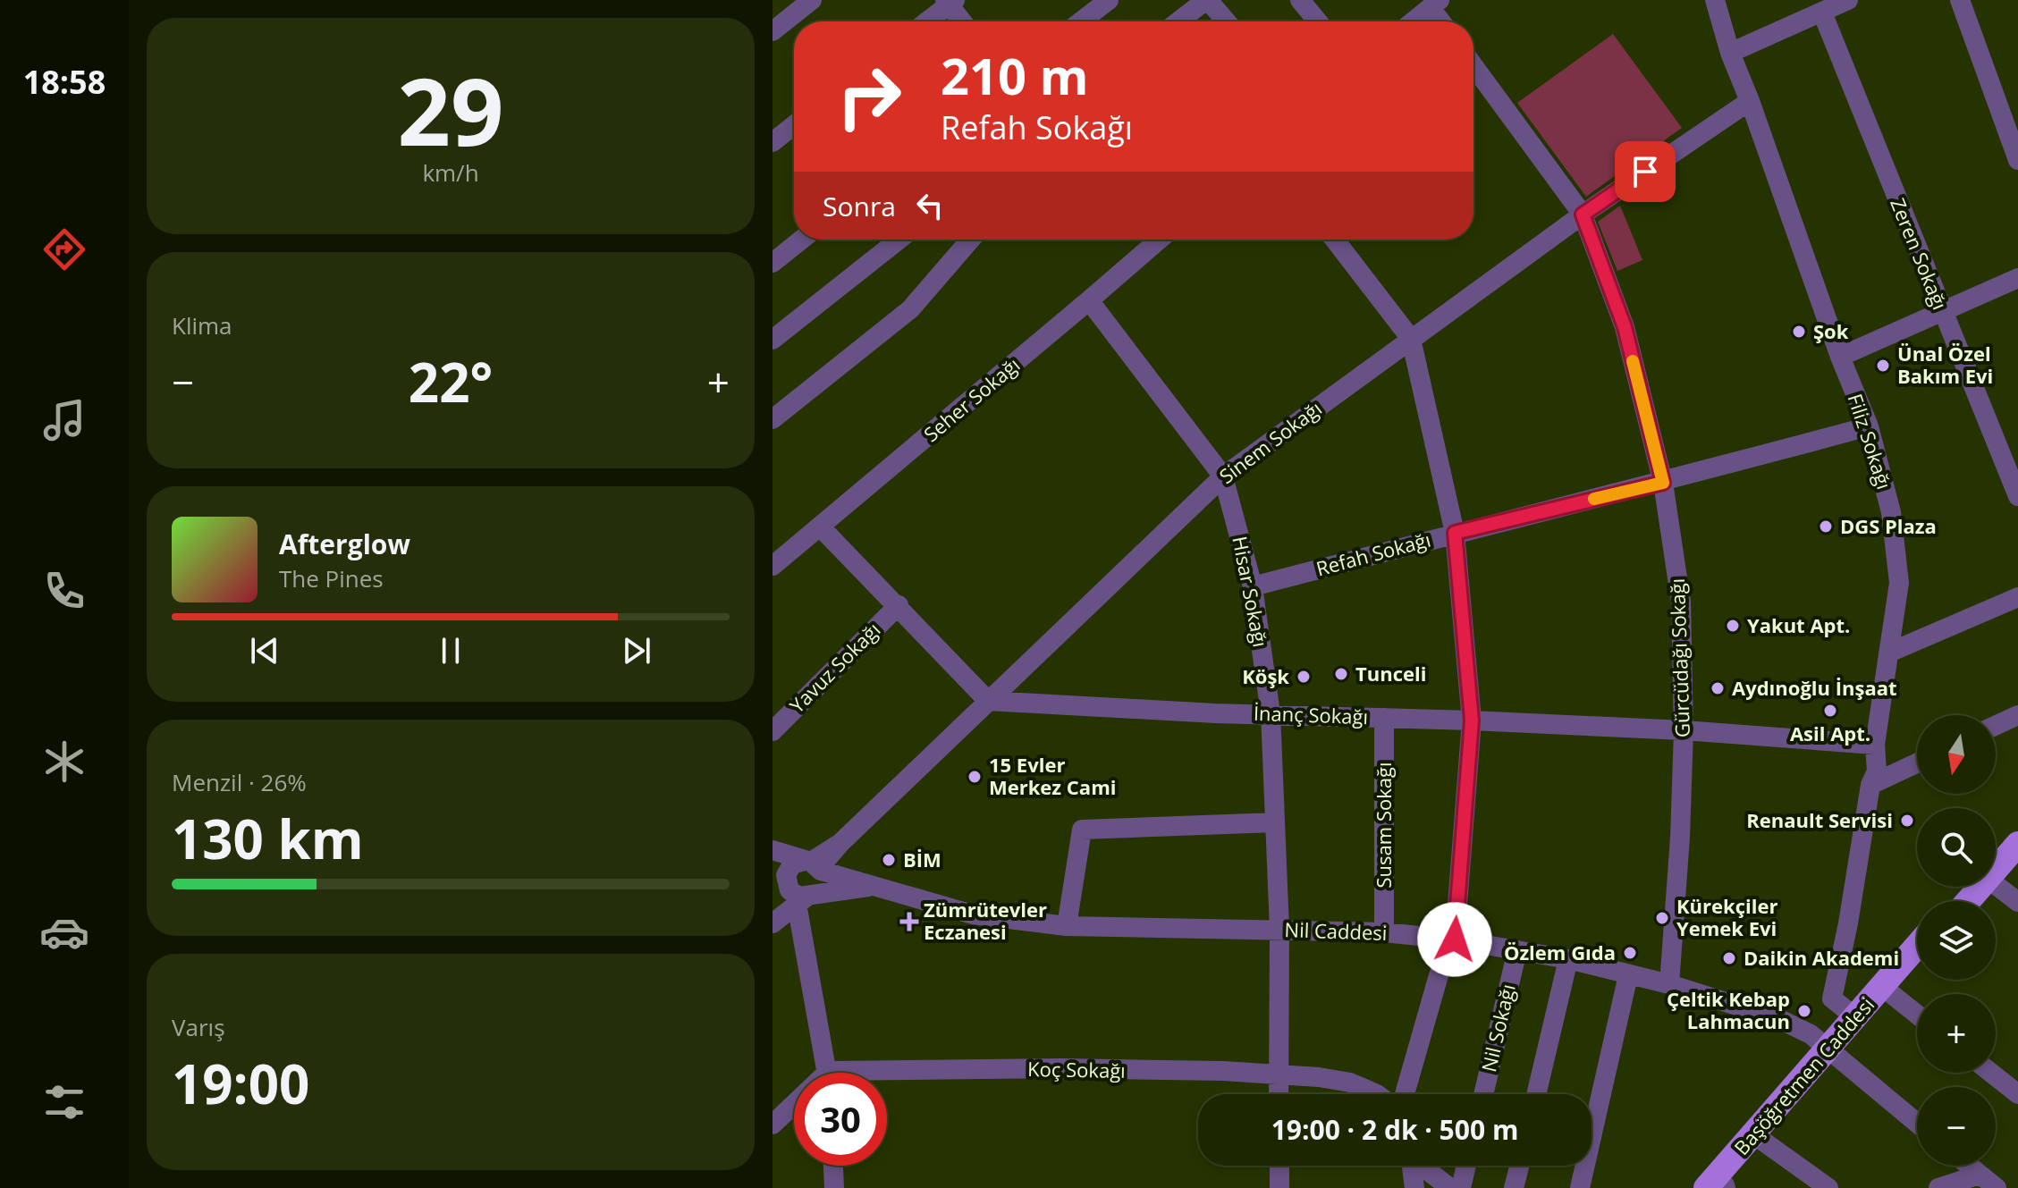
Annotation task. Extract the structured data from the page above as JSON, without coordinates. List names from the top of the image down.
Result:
{
  "streets": {
    "main road": ["Başöğretmen Caddesi"],
    "street": [
      "Zeren Sokağı",
      "Seher Sokağı",
      "Filiz Sokağı",
      "Sinem Sokağı",
      "Refah Sokağı",
      "Hisar Sokağı",
      "Gürcüdağı Sokağı",
      "Yavuz Sokağı",
      "İnanç Sokağı",
      "Susam Sokağı",
      "Nil Caddesi",
      "Nil Sokağı",
      "Koç Sokağı"
    ]
  },
  "crossings": [
    ["Seher Sokağı", "Hisar Sokağı"],
    ["Filiz Sokağı", "Sinem Sokağı"],
    ["Filiz Sokağı", "Refah Sokağı"],
    ["Filiz Sokağı", "İnanç Sokağı"],
    ["Filiz Sokağı", "Başöğretmen Caddesi"],
    ["Sinem Sokağı", "Hisar Sokağı"],
    ["Sinem Sokağı", "Gürcüdağı Sokağı"],
    ["Sinem Sokağı", "İnanç Sokağı"],
    ["Sinem Sokağı", "Nil Caddesi"],
    ["Refah Sokağı", "Hisar Sokağı"],
    ["Refah Sokağı", "Gürcüdağı Sokağı"],
    ["Hisar Sokağı", "İnanç Sokağı"],
    ["Hisar Sokağı", "Nil Caddesi"],
    ["Hisar Sokağı", "Koç Sokağı"],
    ["Gürcüdağı Sokağı", "İnanç Sokağı"],
    ["Gürcüdağı Sokağı", "Nil Caddesi"],
    ["İnanç Sokağı", "Susam Sokağı"],
    ["Susam Sokağı", "Nil Caddesi"],
    ["Nil Caddesi", "Nil Sokağı"],
    ["Nil Caddesi", "Başöğretmen Caddesi"]
  ],
  "places": {
    "other": [
      "Şok",
      "Ünal Özel Bakım Evi",
      "DGS Plaza",
      "Yakut Apt.",
      "Tunceli",
      "Köşk",
      "Aydınoğlu İnşaat",
      "Asil Apt.",
      "15 Evler Merkez Cami",
      "Renault Servisi",
      "BİM",
      "Kürekçiler Yemek Evi",
      "Özlem Gıda",
      "Daikin Akademi",
      "Çeltik Kebap Lahmacun"
    ],
    "health": ["Zümrütevler Eczanesi"]
  },
  "north": "bottom",
  "page": {
    "tabs": "18:58",
    "tile": [
      ["29", "km/h"],
      "Klima",
      ["Menzil · 26%", "130 km"],
      ["Varış", "19:00"]
    ],
    "turn": ["210 m", "Refah Sokağı"],
    "then": "Sonra",
    "heat": ["−", "22°", "+"],
    "song": ["Afterglow", "The Pines"],
    "map_buttons": ["+", "−"],
    "limit": "30",
    "trip": "19:00 · 2 dk · 500 m"
  }
}
